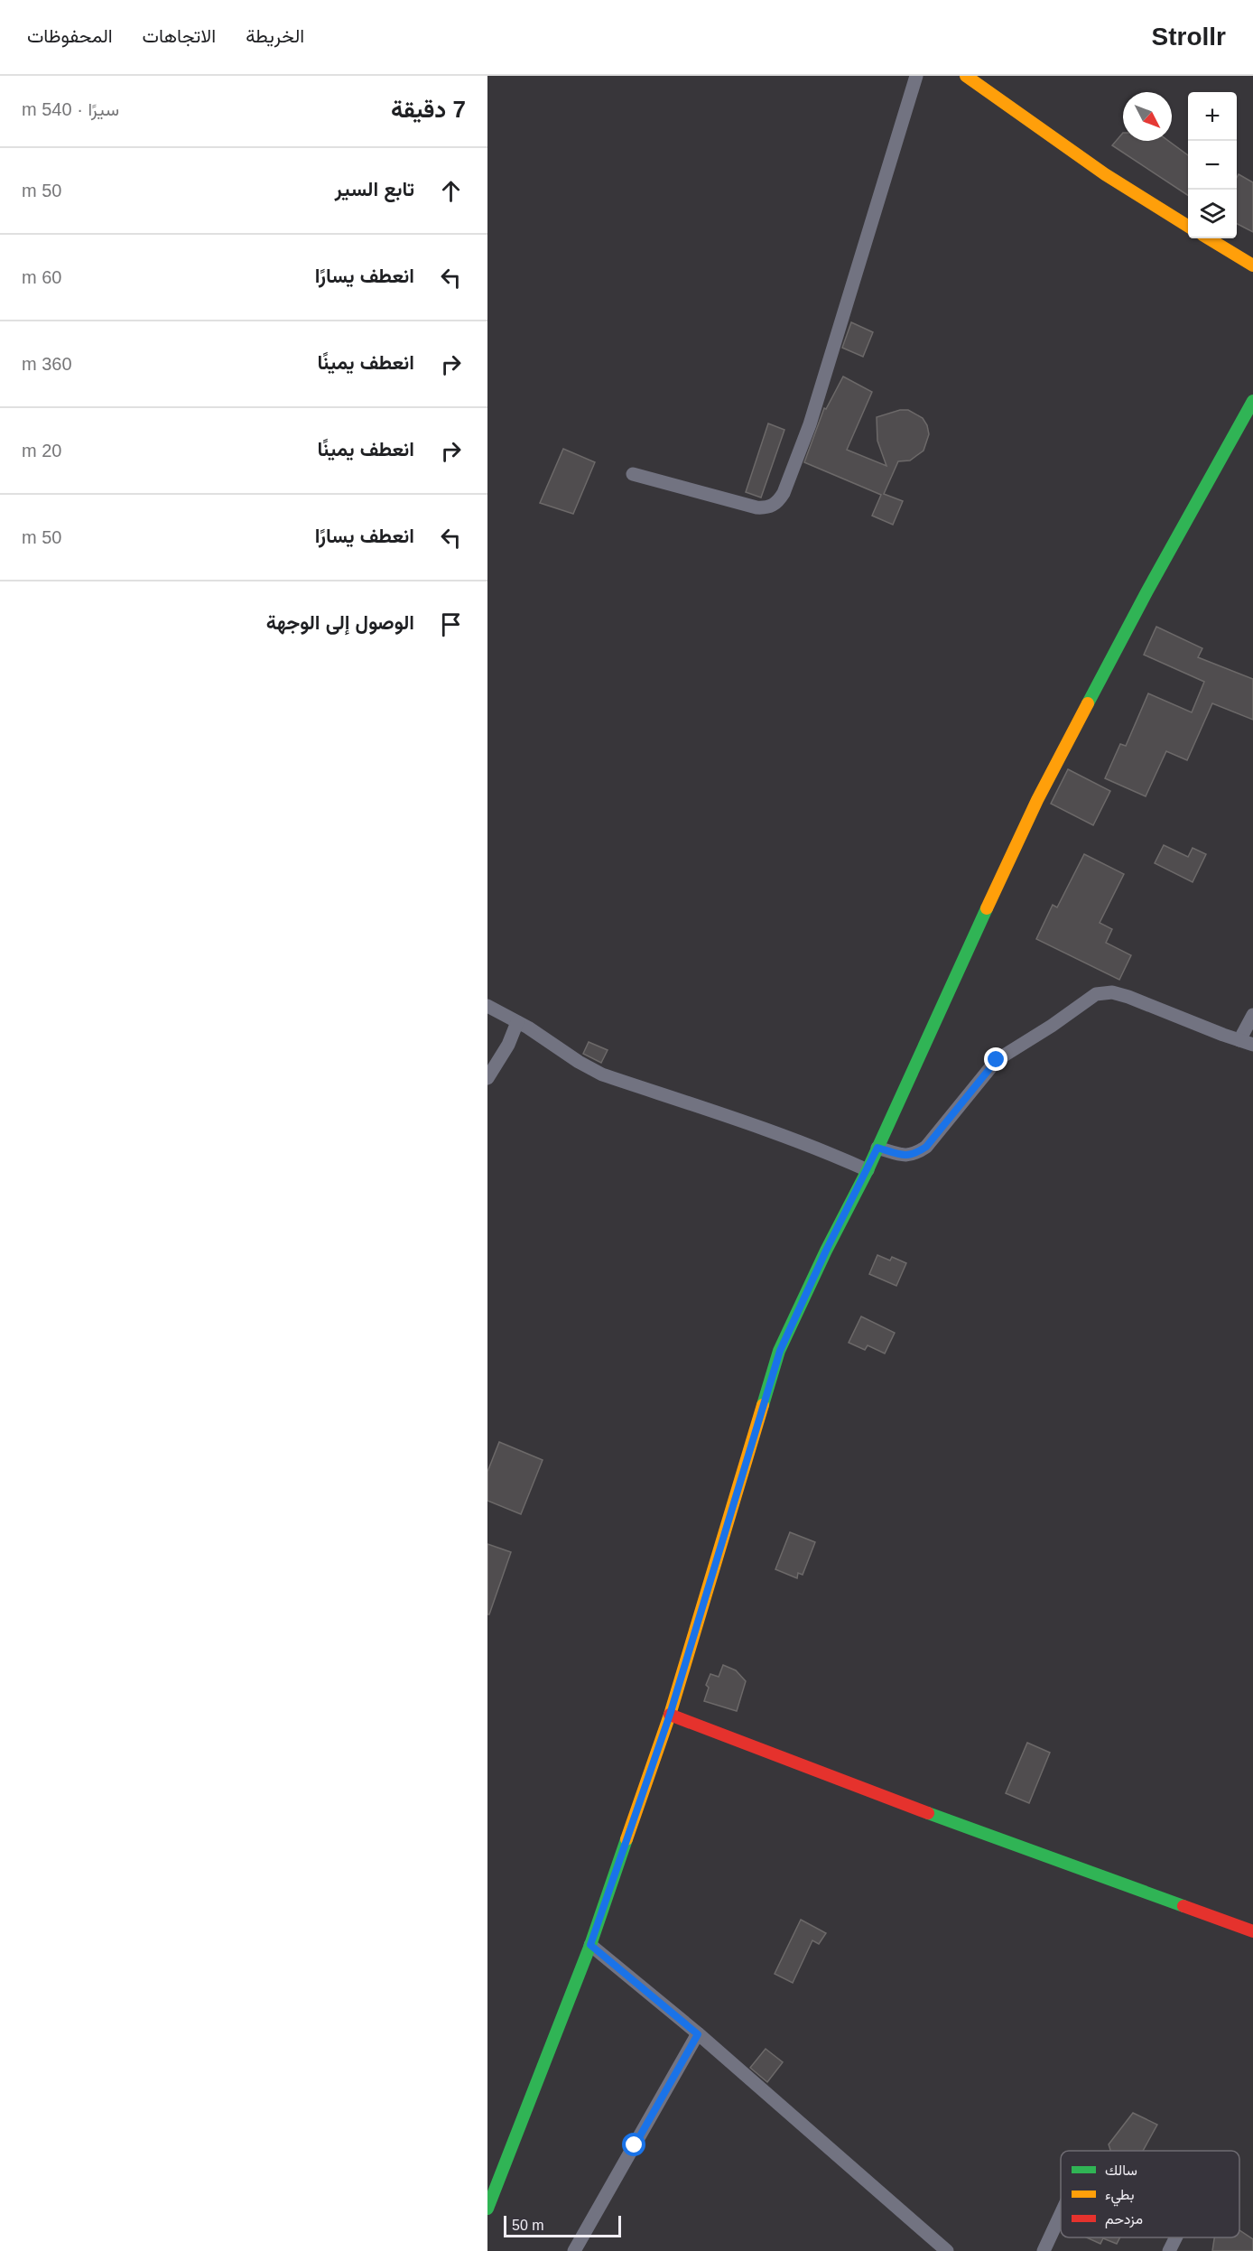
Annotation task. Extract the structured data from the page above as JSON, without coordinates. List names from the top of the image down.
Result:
{
  "legend": ["سالك", "بطيء", "مزدحم"],
  "scale_bar": "50 m",
  "north": "bottom right",
  "page": {
    "header": "Strollr",
    "nav": ["الخريطة", "الاتجاهات", "المحفوظات"],
    "heading": ["7 دقيقة", "سيرًا · 540 m"],
    "map_buttons": ["+", "−"],
    "list": [
      ["تابع السير", "50 m"],
      ["انعطف يسارًا", "60 m"],
      ["انعطف يمينًا", "360 m"],
      ["انعطف يمينًا", "20 m"],
      ["انعطف يسارًا", "50 m"],
      "الوصول إلى الوجهة"
    ],
    "scale": "50 m"
  }
}
